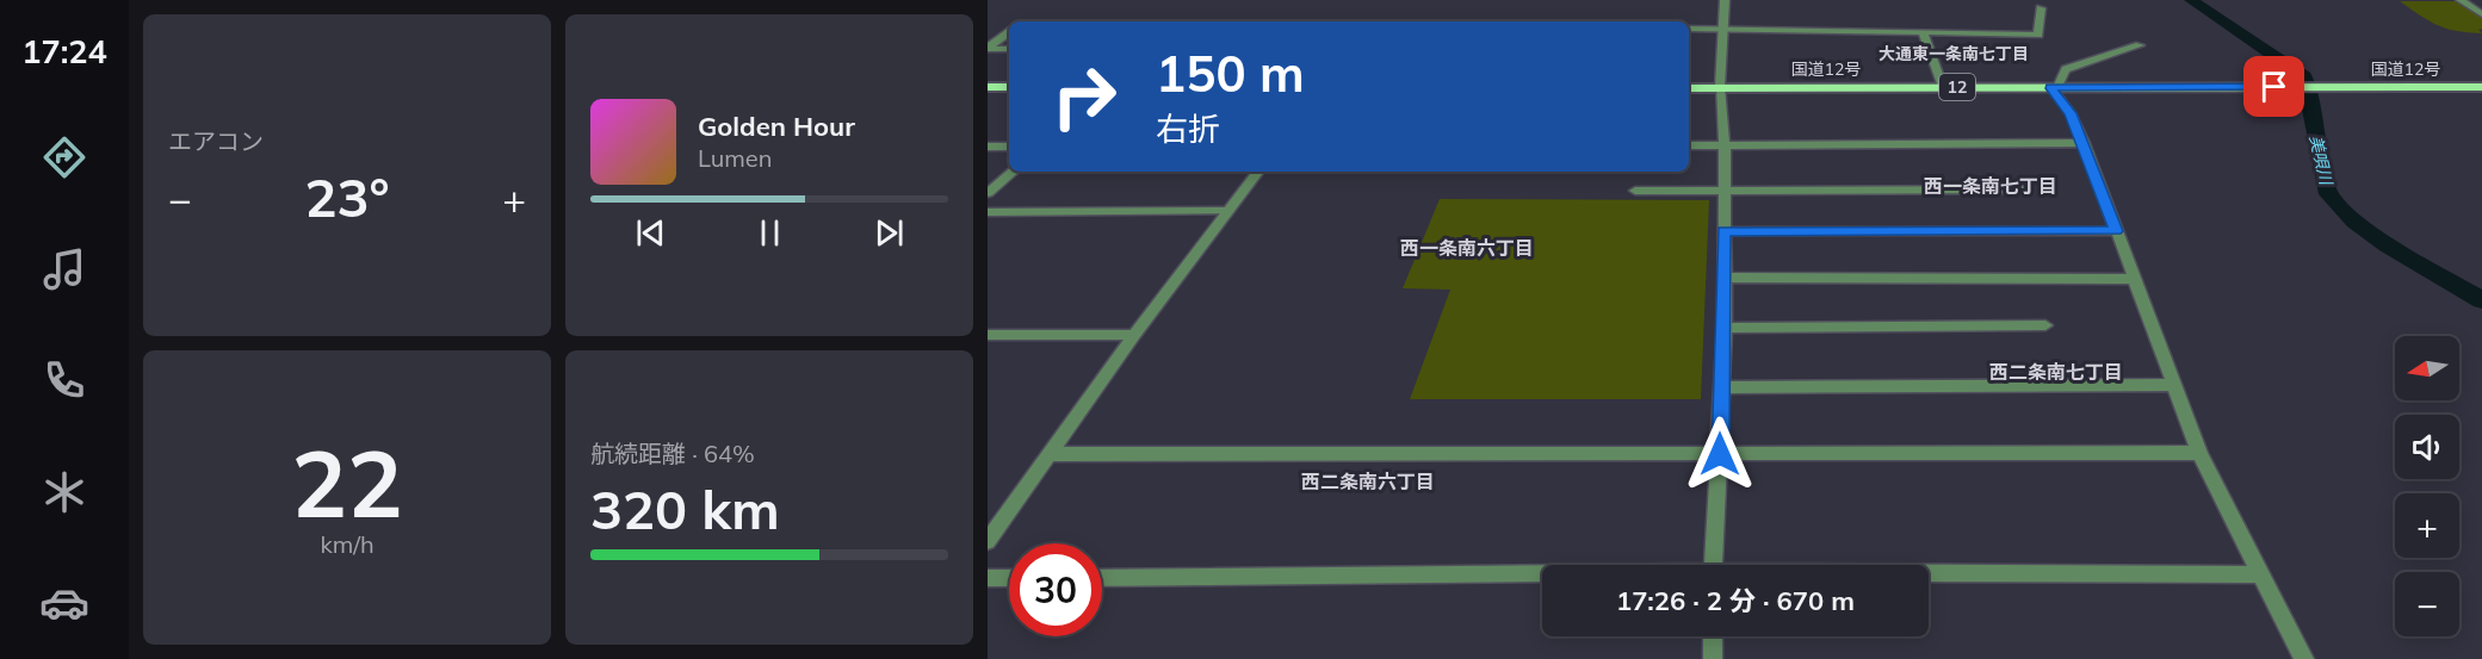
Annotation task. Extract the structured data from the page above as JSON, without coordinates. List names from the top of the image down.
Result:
{
  "streets": {
    "highway": ["国道12号", "12"]
  },
  "districts": [
    "大通東一条南七丁目",
    "西一条南七丁目",
    "西一条南六丁目",
    "西二条南七丁目",
    "西二条南六丁目"
  ],
  "water": ["美唄川"],
  "north": "left",
  "page": {
    "tabs": "17:24",
    "tile": [
      "エアコン",
      ["22", "km/h"],
      ["航続距離 · 64%", "320 km"]
    ],
    "turn": ["150 m", "右折"],
    "song": ["Golden Hour", "Lumen"],
    "heat": ["−", "23°", "+"],
    "map_buttons": ["+", "−"],
    "limit": "30",
    "trip": "17:26 · 2 分 · 670 m"
  }
}
